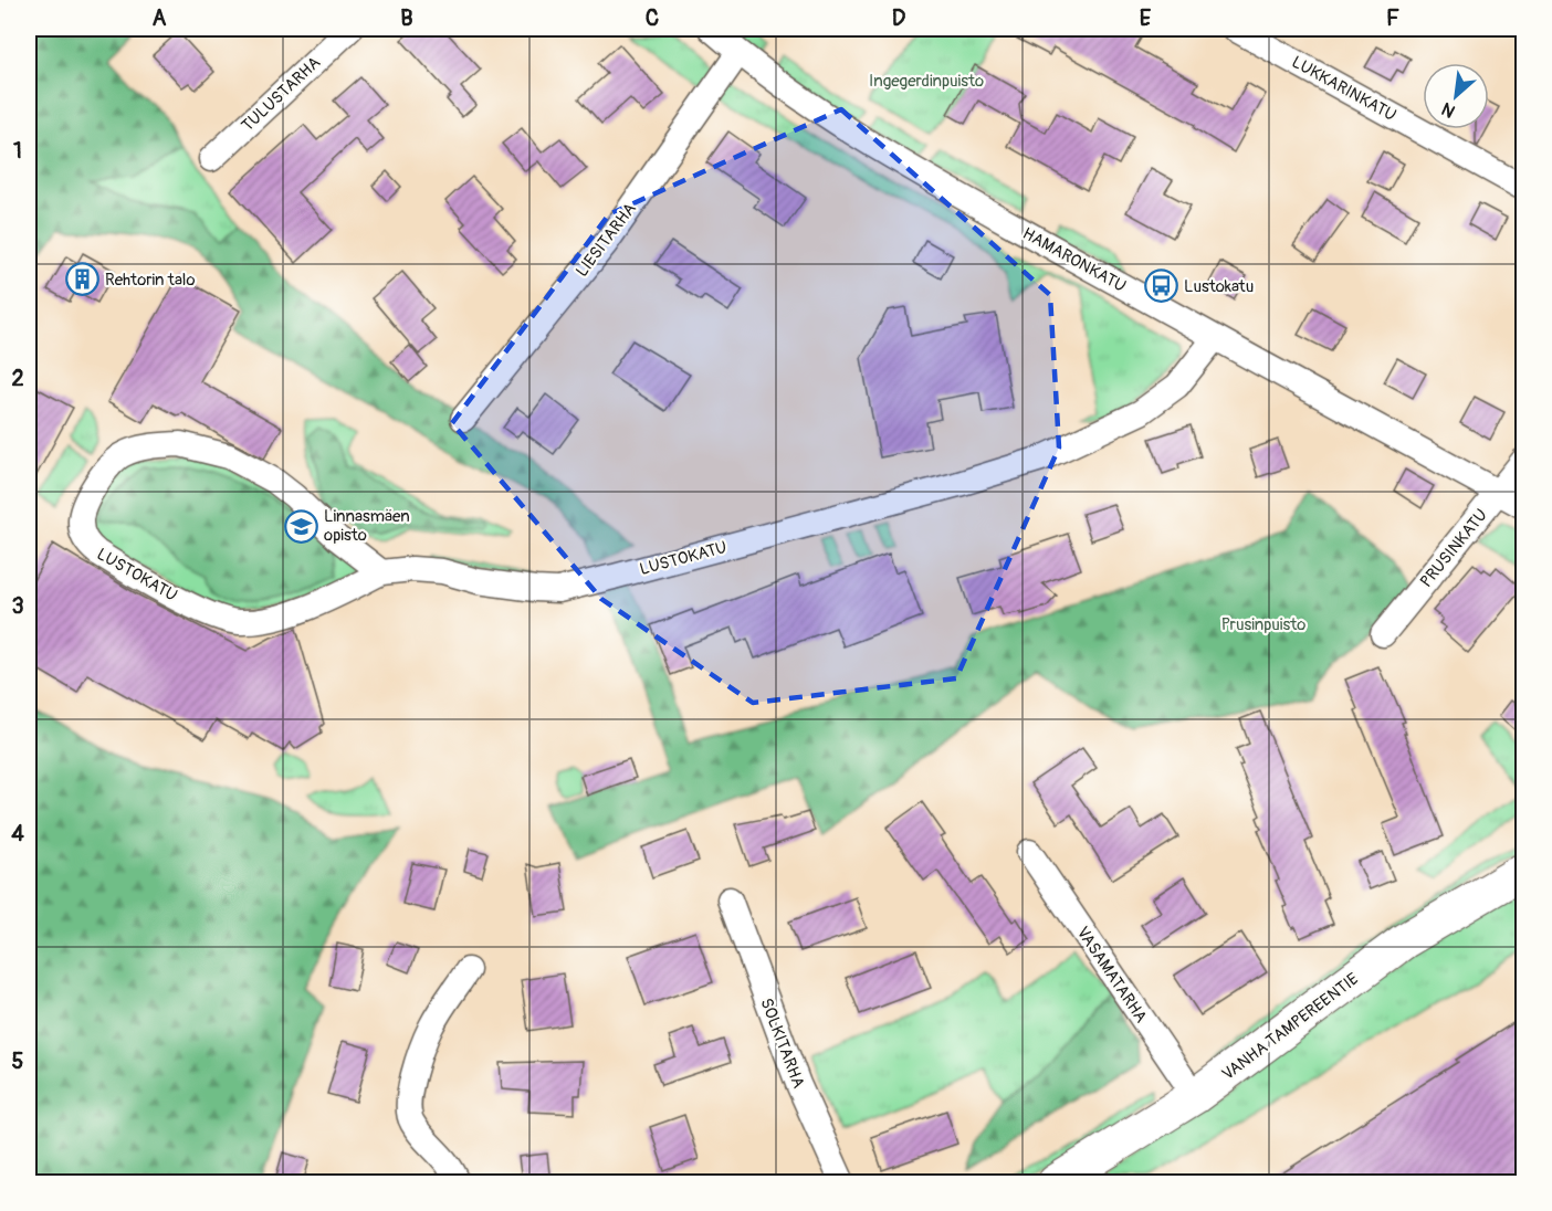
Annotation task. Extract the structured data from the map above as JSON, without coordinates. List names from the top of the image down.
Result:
{
  "streets": {
    "main road": ["VANHA TAMPEREENTIE"],
    "street": [
      "LUKKARINKATU",
      "TULUSTARHA",
      "LIESITARHA",
      "HAMARONKATU",
      "PRUSINKATU",
      "LUSTOKATU",
      "VASAMATARHA",
      "SOLKITARHA"
    ]
  },
  "crossings": [
    ["LIESITARHA", "HAMARONKATU"],
    ["HAMARONKATU", "PRUSINKATU"],
    ["HAMARONKATU", "LUSTOKATU"],
    ["VASAMATARHA", "VANHA TAMPEREENTIE"]
  ],
  "parks": ["Ingegerdinpuisto", "Prusinpuisto"],
  "places": {
    "building": ["Rehtorin talo"],
    "bus stop": ["Lustokatu"],
    "school or university": ["Linnasmäen opisto"]
  },
  "north": "bottom left",
  "grid": {
    "columns": [
      "A",
      "B",
      "C",
      "D",
      "E",
      "F"
    ],
    "rows": [
      "1",
      "2",
      "3",
      "4",
      "5"
    ]
  }
}
